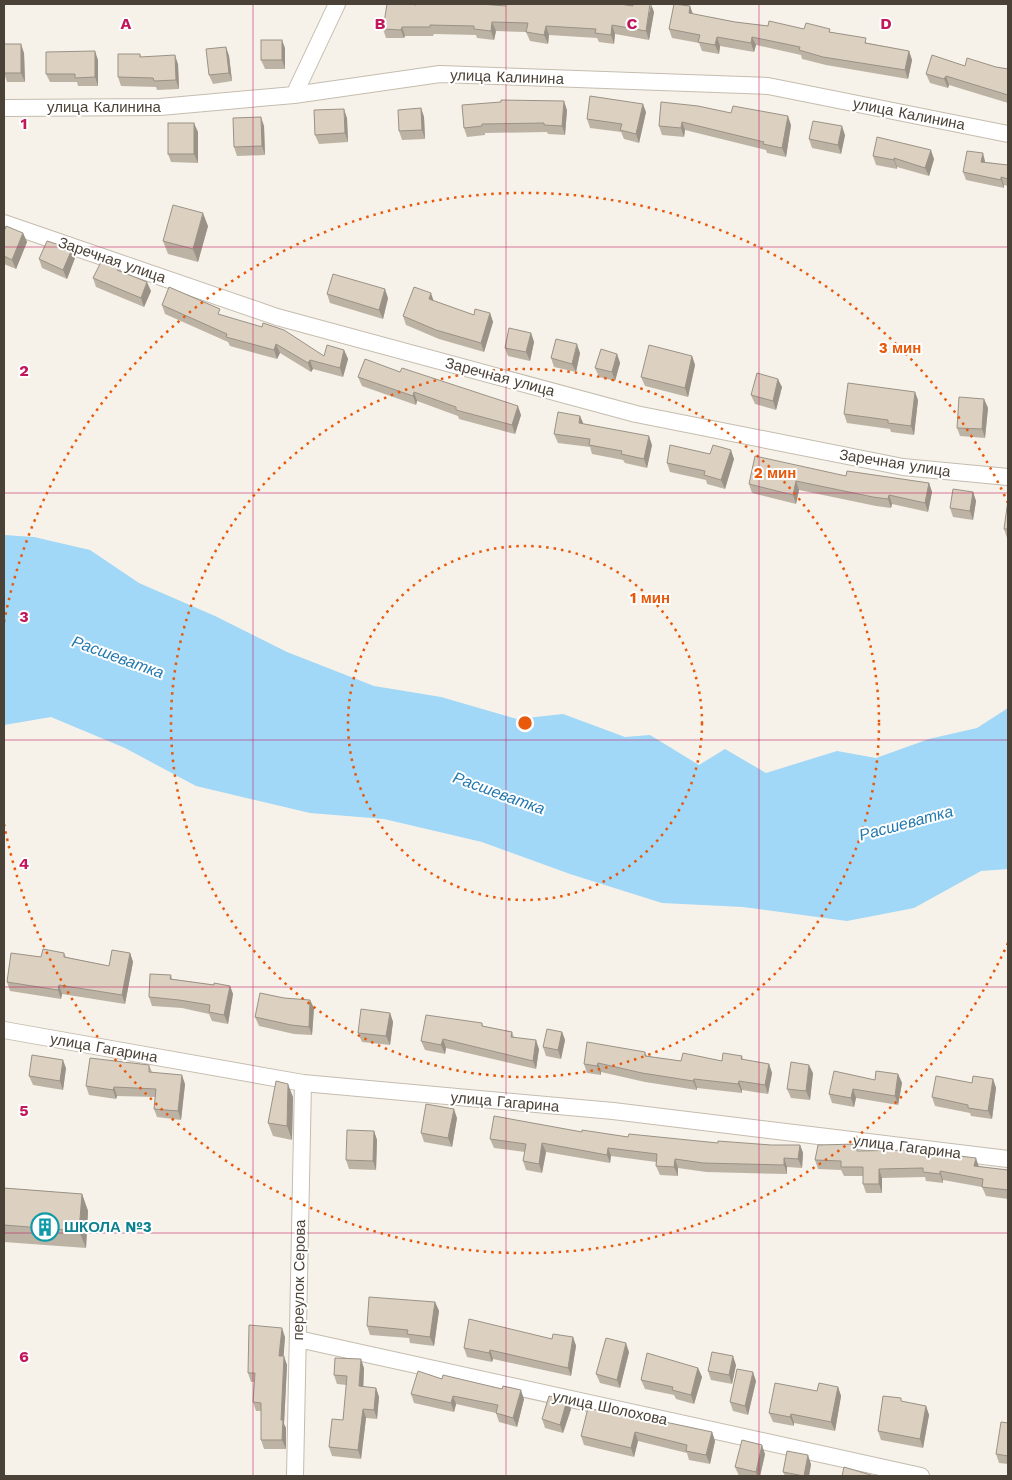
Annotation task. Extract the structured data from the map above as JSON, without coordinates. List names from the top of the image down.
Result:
{
  "streets": {
    "street": [
      "улица Калинина",
      "Заречная улица",
      "улица Гагарина",
      "переулок Серова",
      "улица Шолохова"
    ]
  },
  "crossings": [
    ["улица Гагарина", "переулок Серова"],
    ["переулок Серова", "улица Шолохова"]
  ],
  "water": ["Расшеватка"],
  "places": {
    "building": ["ШКОЛА №3"]
  },
  "grid": {
    "columns": [
      "A",
      "B",
      "C",
      "D"
    ],
    "rows": [
      "1",
      "2",
      "3",
      "4",
      "5",
      "6"
    ]
  },
  "rings": ["3 мин", "2 мин", "1 мин"]
}
